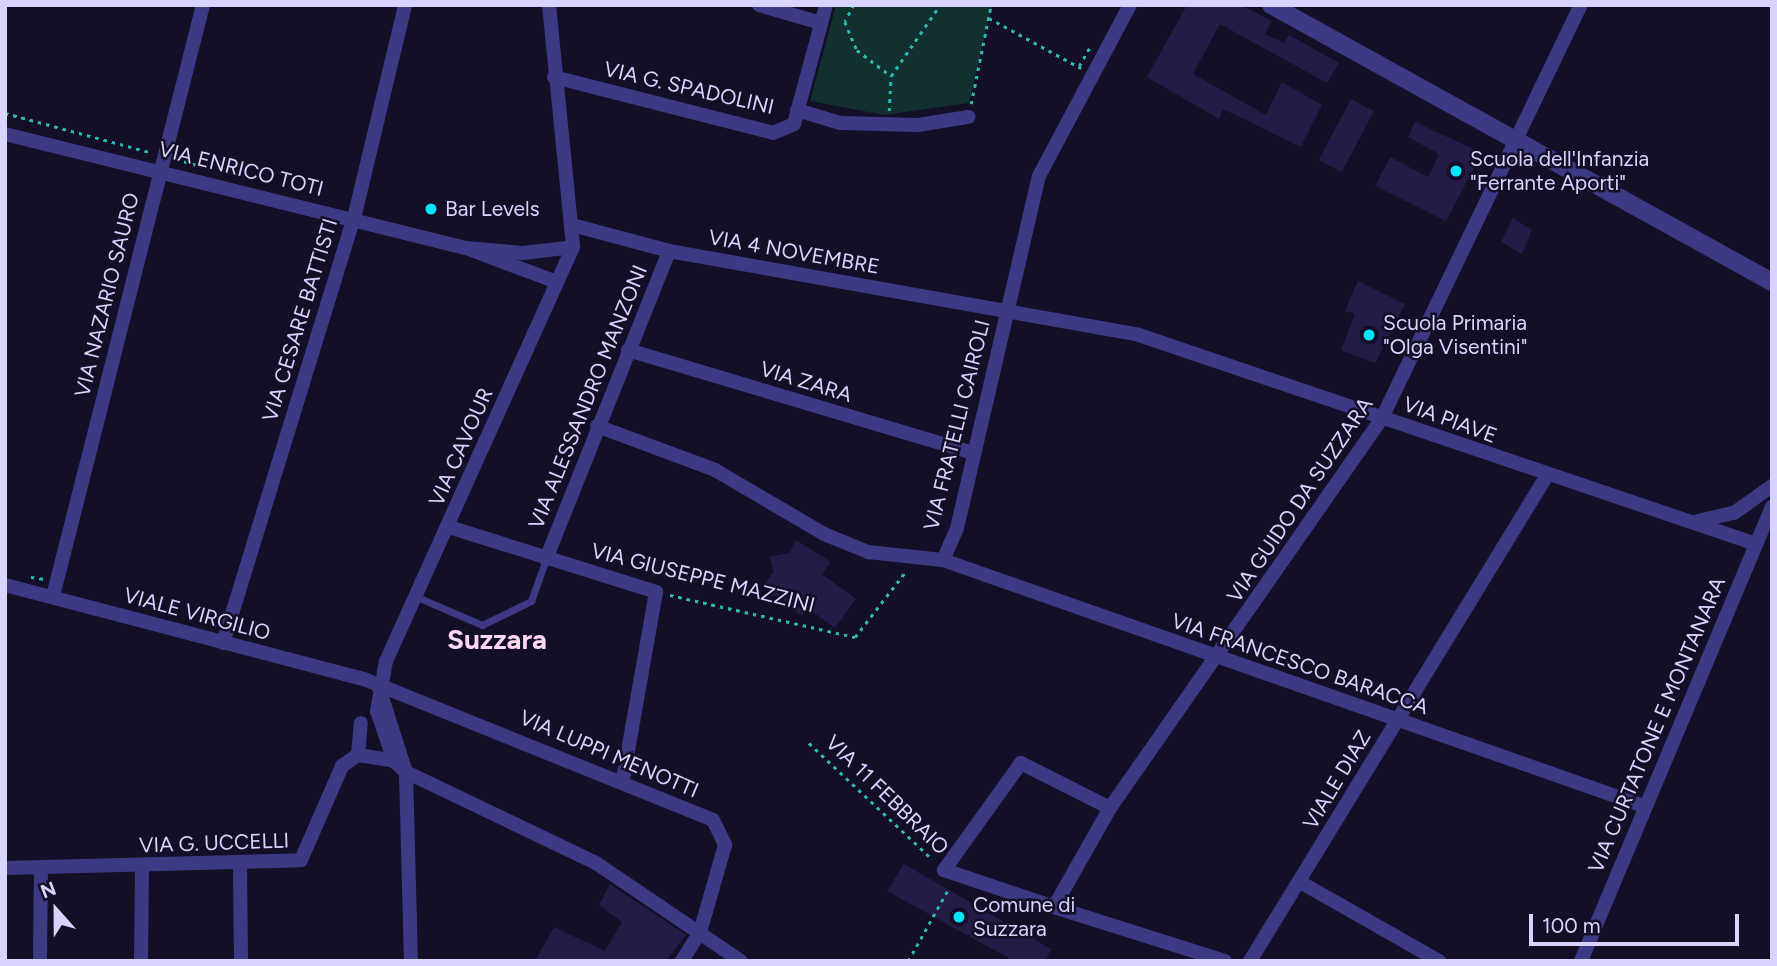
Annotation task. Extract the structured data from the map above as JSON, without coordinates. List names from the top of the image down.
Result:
{
  "streets": {
    "street": [
      "VIA G. SPADOLINI",
      "VIA ENRICO TOTI",
      "VIA 4 NOVEMBRE",
      "VIA NAZARIO SAURO",
      "VIA CESARE BATTISTI",
      "VIA ZARA",
      "VIA ALESSANDRO MANZONI",
      "VIA PIAVE",
      "VIA FRATELLI CAIROLI",
      "VIA CAVOUR",
      "VIA GUIDO DA SUZZARA",
      "VIA GIUSEPPE MAZZINI",
      "VIALE VIRGILIO",
      "VIA FRANCESCO BARACCA",
      "VIA CURTATONE E MONTANARA",
      "VIA LUPPI MENOTTI",
      "VIALE DIAZ",
      "VIA G. UCCELLI"
    ],
    "path": ["VIA 11 FEBBRAIO"]
  },
  "crossings": [
    ["VIA G. SPADOLINI", "VIA CAVOUR"],
    ["VIA ENRICO TOTI", "VIA NAZARIO SAURO"],
    ["VIA ENRICO TOTI", "VIA CESARE BATTISTI"],
    ["VIA ENRICO TOTI", "VIA CAVOUR"],
    ["VIA 4 NOVEMBRE", "VIA ALESSANDRO MANZONI"],
    ["VIA 4 NOVEMBRE", "VIA PIAVE"],
    ["VIA 4 NOVEMBRE", "VIA FRATELLI CAIROLI"],
    ["VIA 4 NOVEMBRE", "VIA CAVOUR"],
    ["VIA NAZARIO SAURO", "VIALE VIRGILIO"],
    ["VIA CESARE BATTISTI", "VIALE VIRGILIO"],
    ["VIA ZARA", "VIA ALESSANDRO MANZONI"],
    ["VIA ZARA", "VIA FRATELLI CAIROLI"],
    ["VIA ALESSANDRO MANZONI", "VIA FRATELLI CAIROLI"],
    ["VIA ALESSANDRO MANZONI", "VIA GIUSEPPE MAZZINI"],
    ["VIA PIAVE", "VIA FRATELLI CAIROLI"],
    ["VIA PIAVE", "VIA GUIDO DA SUZZARA"],
    ["VIA PIAVE", "VIA CURTATONE E MONTANARA"],
    ["VIA PIAVE", "VIALE DIAZ"],
    ["VIA FRATELLI CAIROLI", "VIA GIUSEPPE MAZZINI"],
    ["VIA FRATELLI CAIROLI", "VIA FRANCESCO BARACCA"],
    ["VIA CAVOUR", "VIA GIUSEPPE MAZZINI"],
    ["VIA CAVOUR", "VIALE VIRGILIO"],
    ["VIA CAVOUR", "VIA LUPPI MENOTTI"],
    ["VIA GUIDO DA SUZZARA", "VIA FRANCESCO BARACCA"],
    ["VIALE VIRGILIO", "VIA LUPPI MENOTTI"],
    ["VIA FRANCESCO BARACCA", "VIA CURTATONE E MONTANARA"],
    ["VIA FRANCESCO BARACCA", "VIALE DIAZ"]
  ],
  "districts": ["Suzzara"],
  "places": [
    "Scuola dell'Infanzia \"Ferrante Aporti\"",
    "Bar Levels",
    "Scuola Primaria \"Olga Visentini\"",
    "Comune di Suzzara"
  ],
  "scale_bar": "100 m",
  "north": "top"
}
